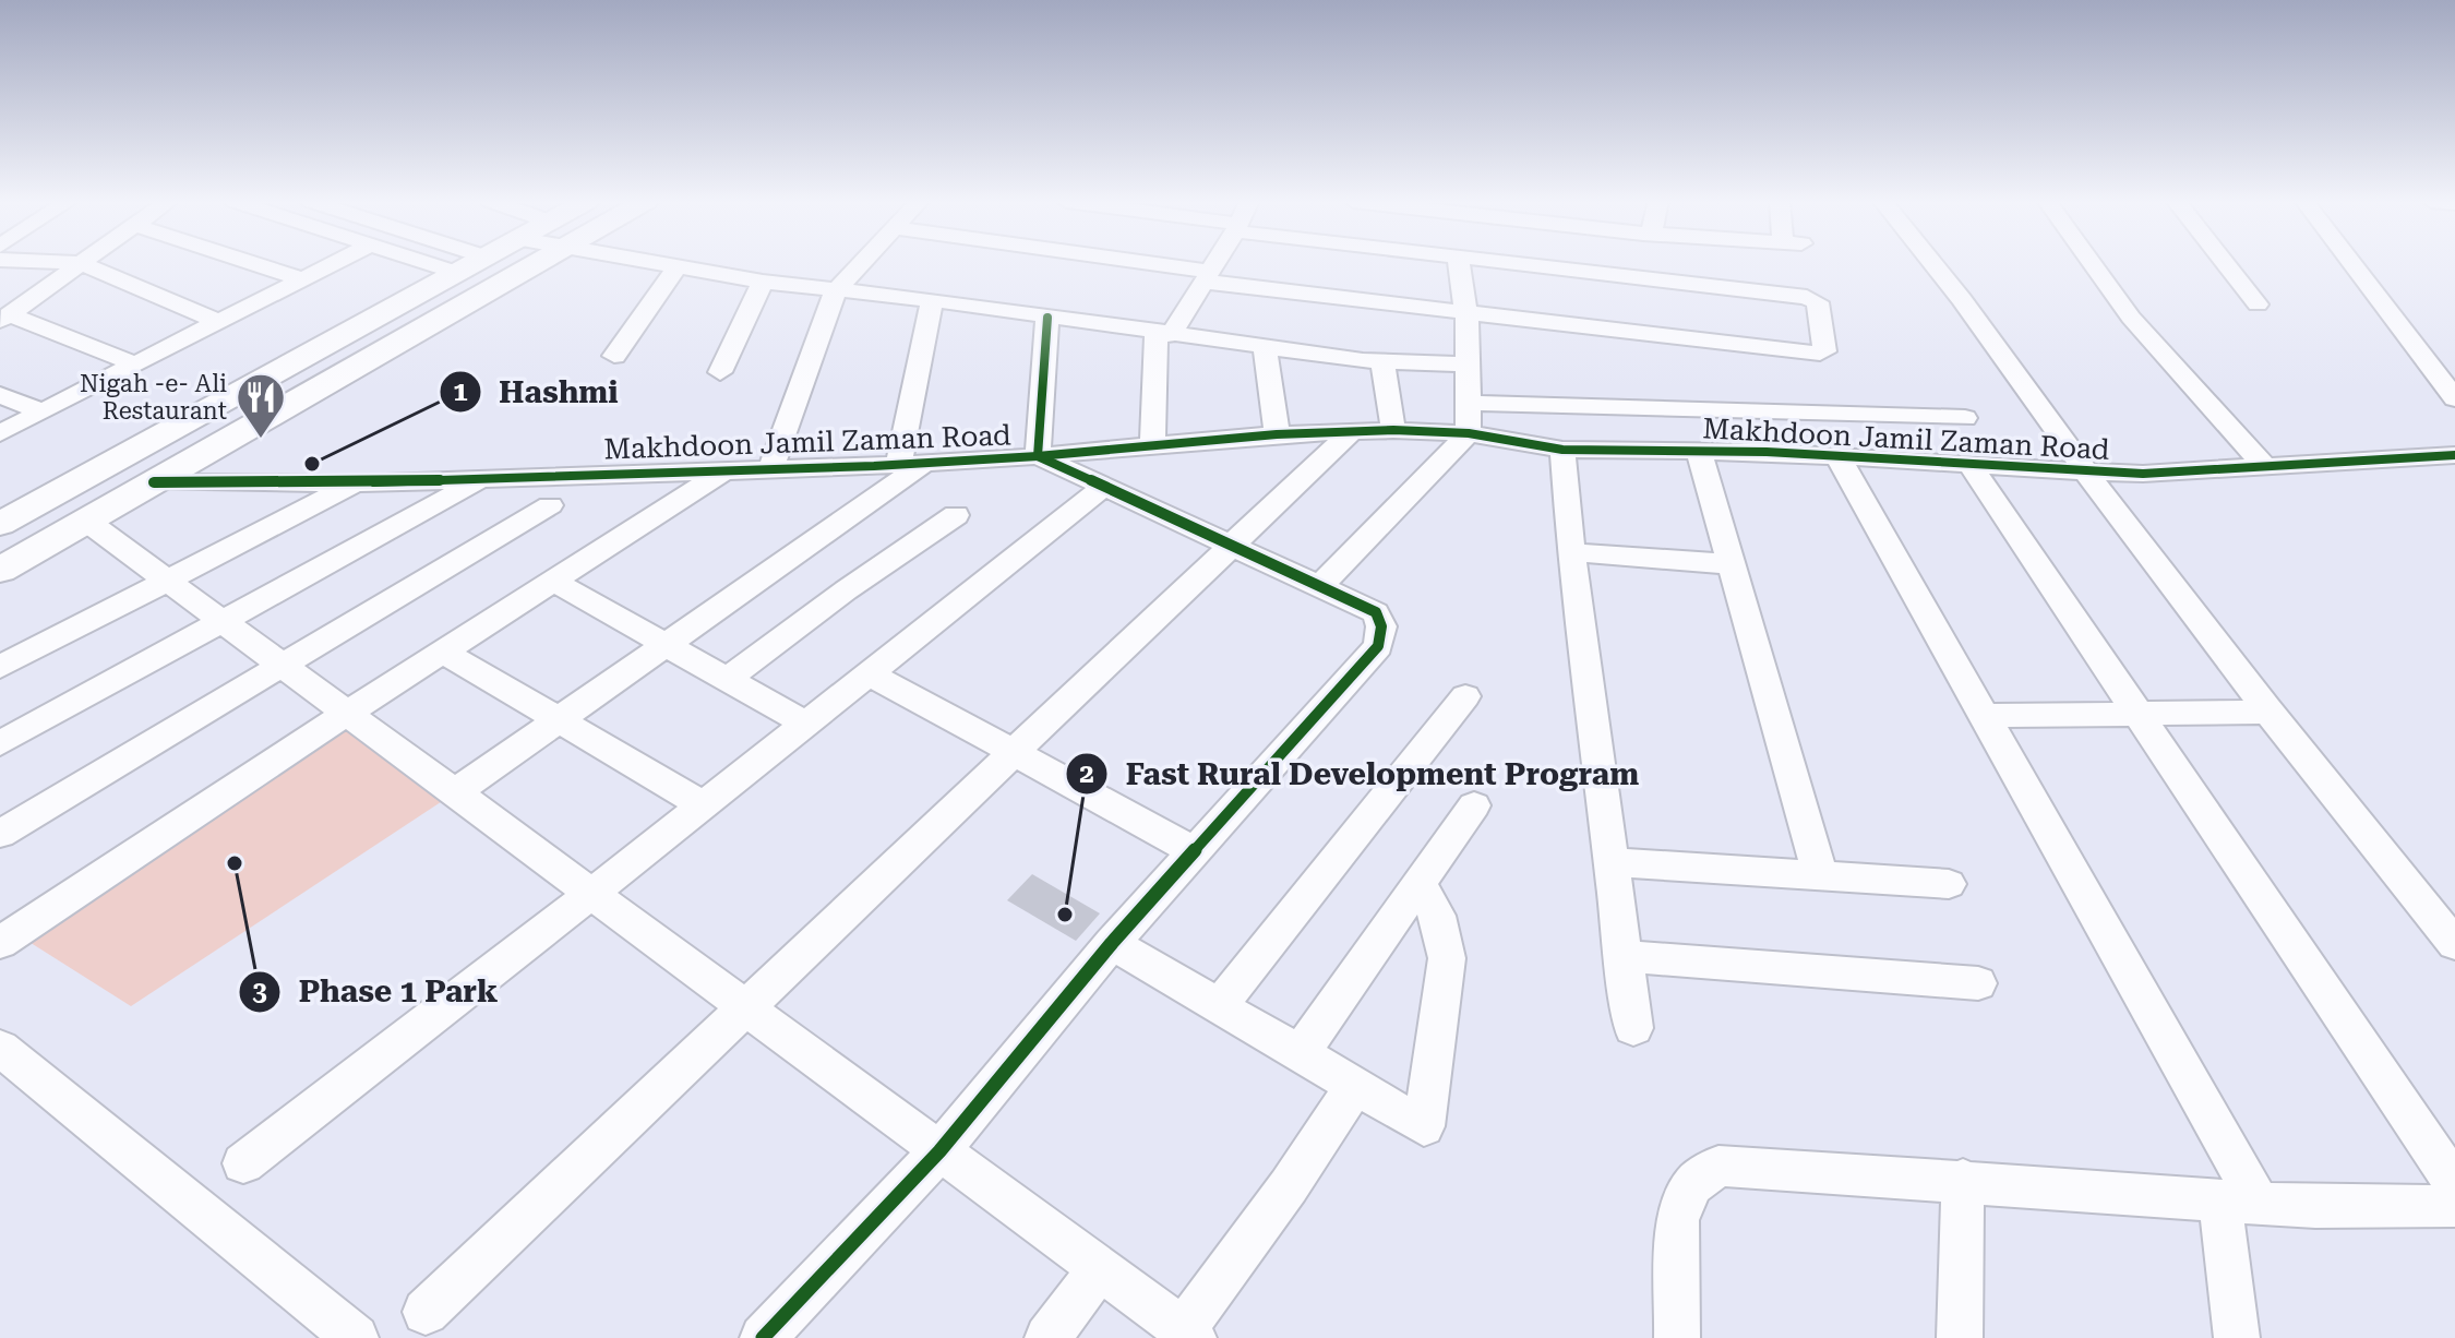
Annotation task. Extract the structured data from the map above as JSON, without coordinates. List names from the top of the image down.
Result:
{
  "streets": {
    "street": ["Makhdoon Jamil Zaman Road"]
  },
  "places": {
    "restaurant": ["Nigah -e- Ali Restaurant"],
    "other": ["Hashmi", "Phase 1 Park", "Fast Rural Development Program"]
  }
}
